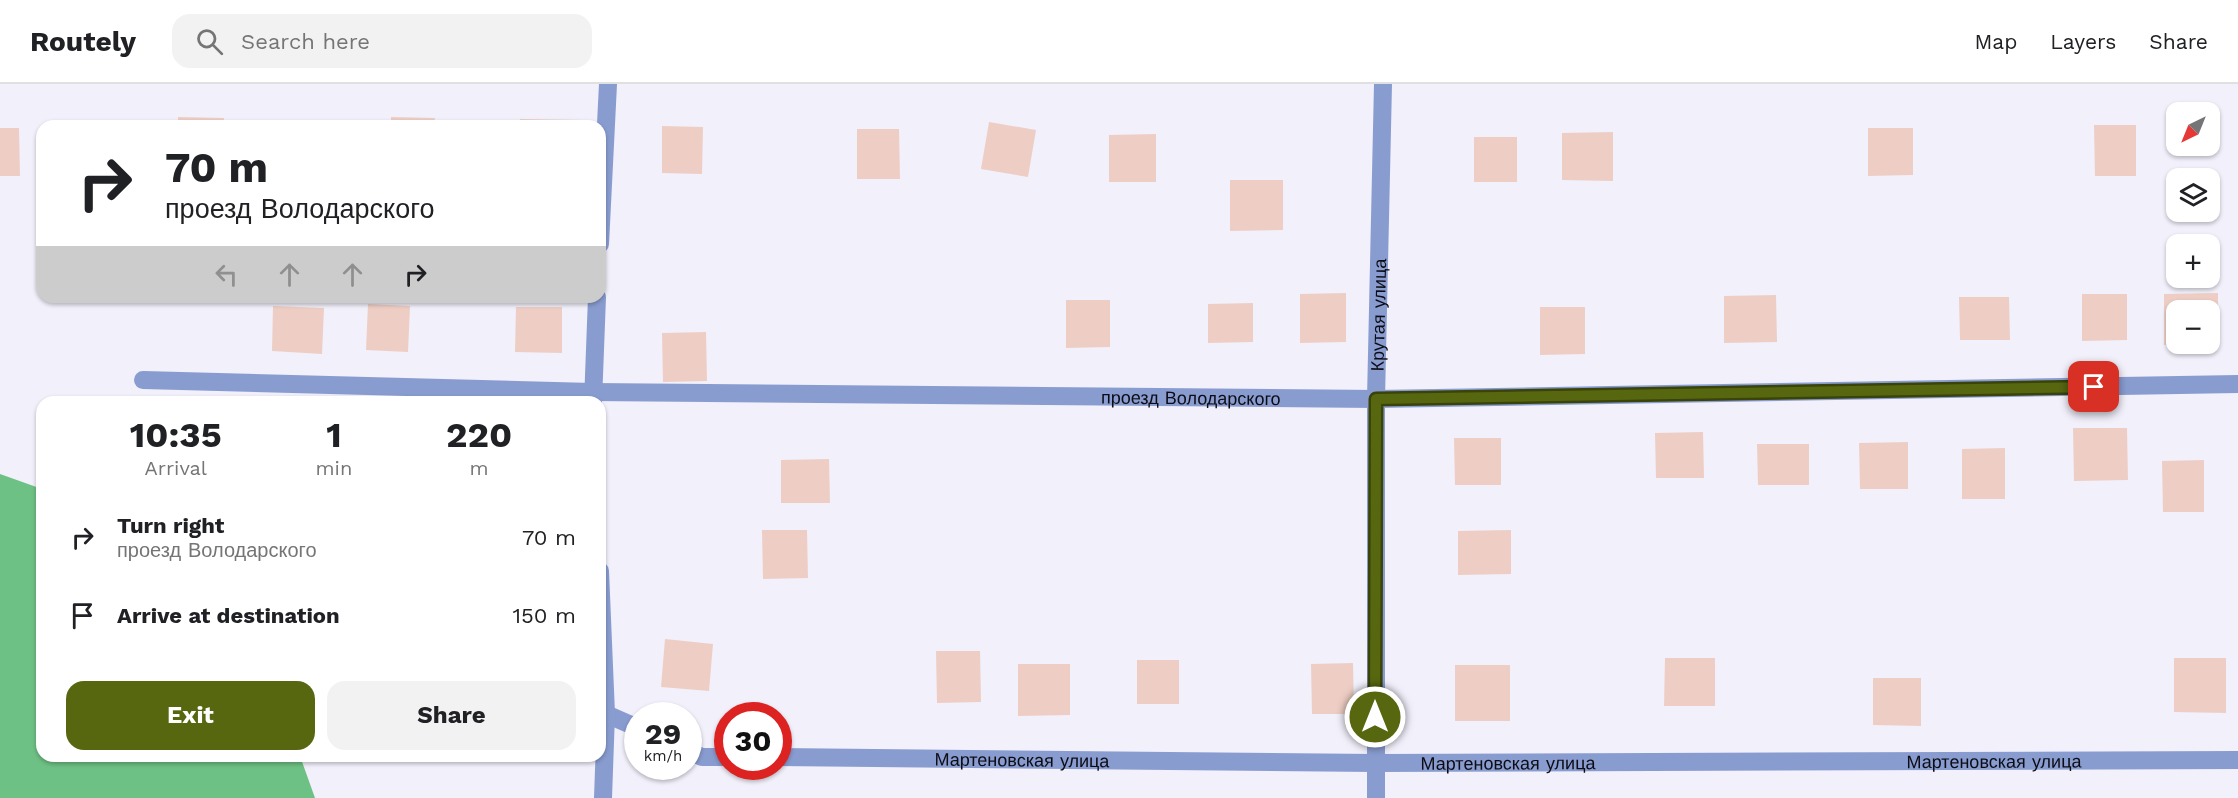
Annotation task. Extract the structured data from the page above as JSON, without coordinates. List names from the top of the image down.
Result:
{
  "streets": {
    "street": ["Крутая улица", "проезд Володарского", "Мартеновская улица"]
  },
  "crossings": [
    ["Крутая улица", "проезд Володарского"],
    ["Крутая улица", "Мартеновская улица"]
  ],
  "north": "bottom left",
  "page": {
    "header": "Routely",
    "search": "Search here",
    "nav": ["Map", "Layers", "Share"],
    "map_buttons": ["+", "−"],
    "turn": ["70 m", "проезд Володарского"],
    "eta": [
      "10:35",
      "Arrival",
      "1",
      "min",
      "220",
      "m"
    ],
    "list": [
      {
        "name": "Turn right",
        "note": "проезд Володарского",
        "value": "70 m"
      },
      {
        "name": "Arrive at destination",
        "value": "150 m"
      }
    ],
    "buttons": ["Exit", "Share"],
    "speed": "29 km/h",
    "limit": "30"
  }
}
